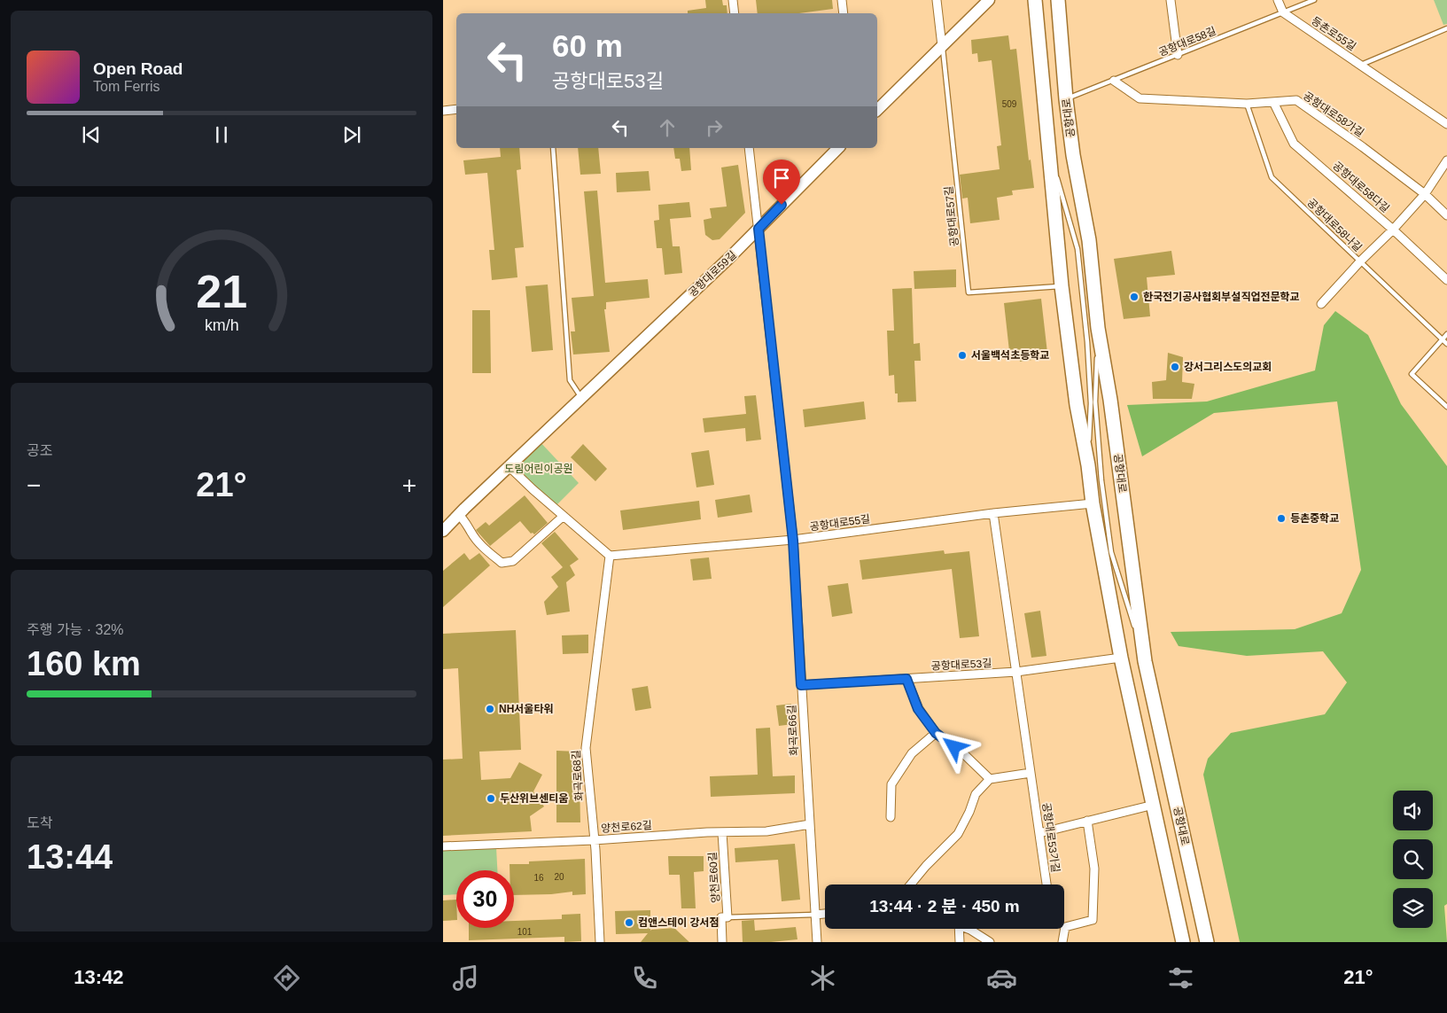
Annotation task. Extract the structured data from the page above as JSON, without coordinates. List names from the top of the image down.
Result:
{
  "streets": {
    "main road": ["공항대로", "공항대로59길"],
    "street": [
      "등촌로55길",
      "공항대로58가길",
      "공항대로58다길",
      "공항대로55길",
      "공항대로53길",
      "화곡로66길",
      "화곡로68길",
      "양천로62길",
      "공항대로53가길",
      "양천로60길"
    ],
    "lane": ["공항대로58길", "공항대로57길", "공항대로58나길"]
  },
  "crossings": [
    ["등촌로55길", "공항대로58길"],
    ["공항대로58길", "공항대로58가길"],
    ["공항대로58길", "공항대로"],
    ["공항대로58가길", "공항대로58다길"],
    ["공항대로58가길", "공항대로58나길"],
    ["공항대로", "공항대로57길"],
    ["공항대로", "공항대로55길"],
    ["공항대로", "공항대로53길"],
    ["공항대로59길", "화곡로66길"],
    ["공항대로55길", "화곡로66길"],
    ["공항대로55길", "화곡로68길"],
    ["공항대로53길", "화곡로66길"],
    ["공항대로53길", "공항대로53가길"],
    ["화곡로66길", "양천로62길"],
    ["화곡로68길", "양천로62길"],
    ["양천로62길", "양천로60길"]
  ],
  "parks": ["도림어린이공원"],
  "places": [
    "한국전기공사협회부설직업전문학교",
    "서울백석초등학교",
    "강서그리스도의교회",
    "등촌중학교",
    "NH서울타워",
    "두산위브센티움",
    "컴앤스테이 강서점"
  ],
  "house_numbers": [
    "509",
    "20",
    "16",
    "101"
  ],
  "page": {
    "turn": ["60 m", "공항대로53길"],
    "song": ["Open Road", "Tom Ferris"],
    "tile": [
      "공조",
      ["주행 가능 · 32%", "160 km"],
      ["도착", "13:44"]
    ],
    "heat": ["−", "21°", "+"],
    "limit": "30",
    "trip": "13:44 · 2 분 · 450 m",
    "tabs": ["13:42", "21°"],
    "gauge": ["21", "km/h"]
  }
}
